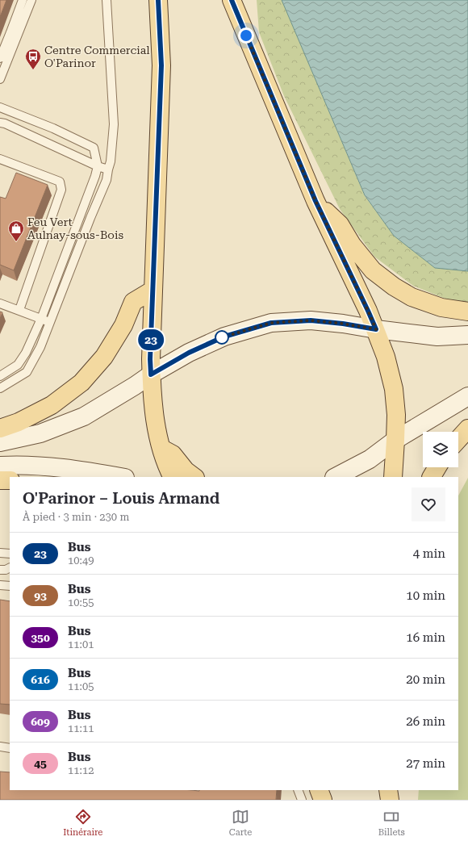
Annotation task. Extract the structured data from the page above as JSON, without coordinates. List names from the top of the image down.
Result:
{
  "places": {
    "bus stop": ["Centre Commercial O'Parinor"],
    "shop": ["Feu Vert Aulnay-sous-Bois"]
  },
  "lines": ["bus line 23"],
  "page": {
    "on_map": "23",
    "heading": ["O'Parinor – Louis Armand", "À pied · 3 min · 230 m"],
    "list": [
      {
        "mark": "23",
        "name": "Bus",
        "note": "10:49",
        "value": "4 min"
      },
      {
        "mark": "93",
        "name": "Bus",
        "note": "10:55",
        "value": "10 min"
      },
      {
        "mark": "350",
        "name": "Bus",
        "note": "11:01",
        "value": "16 min"
      },
      {
        "mark": "616",
        "name": "Bus",
        "note": "11:05",
        "value": "20 min"
      },
      {
        "mark": "609",
        "name": "Bus",
        "note": "11:11",
        "value": "26 min"
      },
      {
        "mark": "45",
        "name": "Bus",
        "note": "11:12",
        "value": "27 min"
      }
    ],
    "tabs": ["Itinéraire", "Carte", "Billets"]
  }
}
